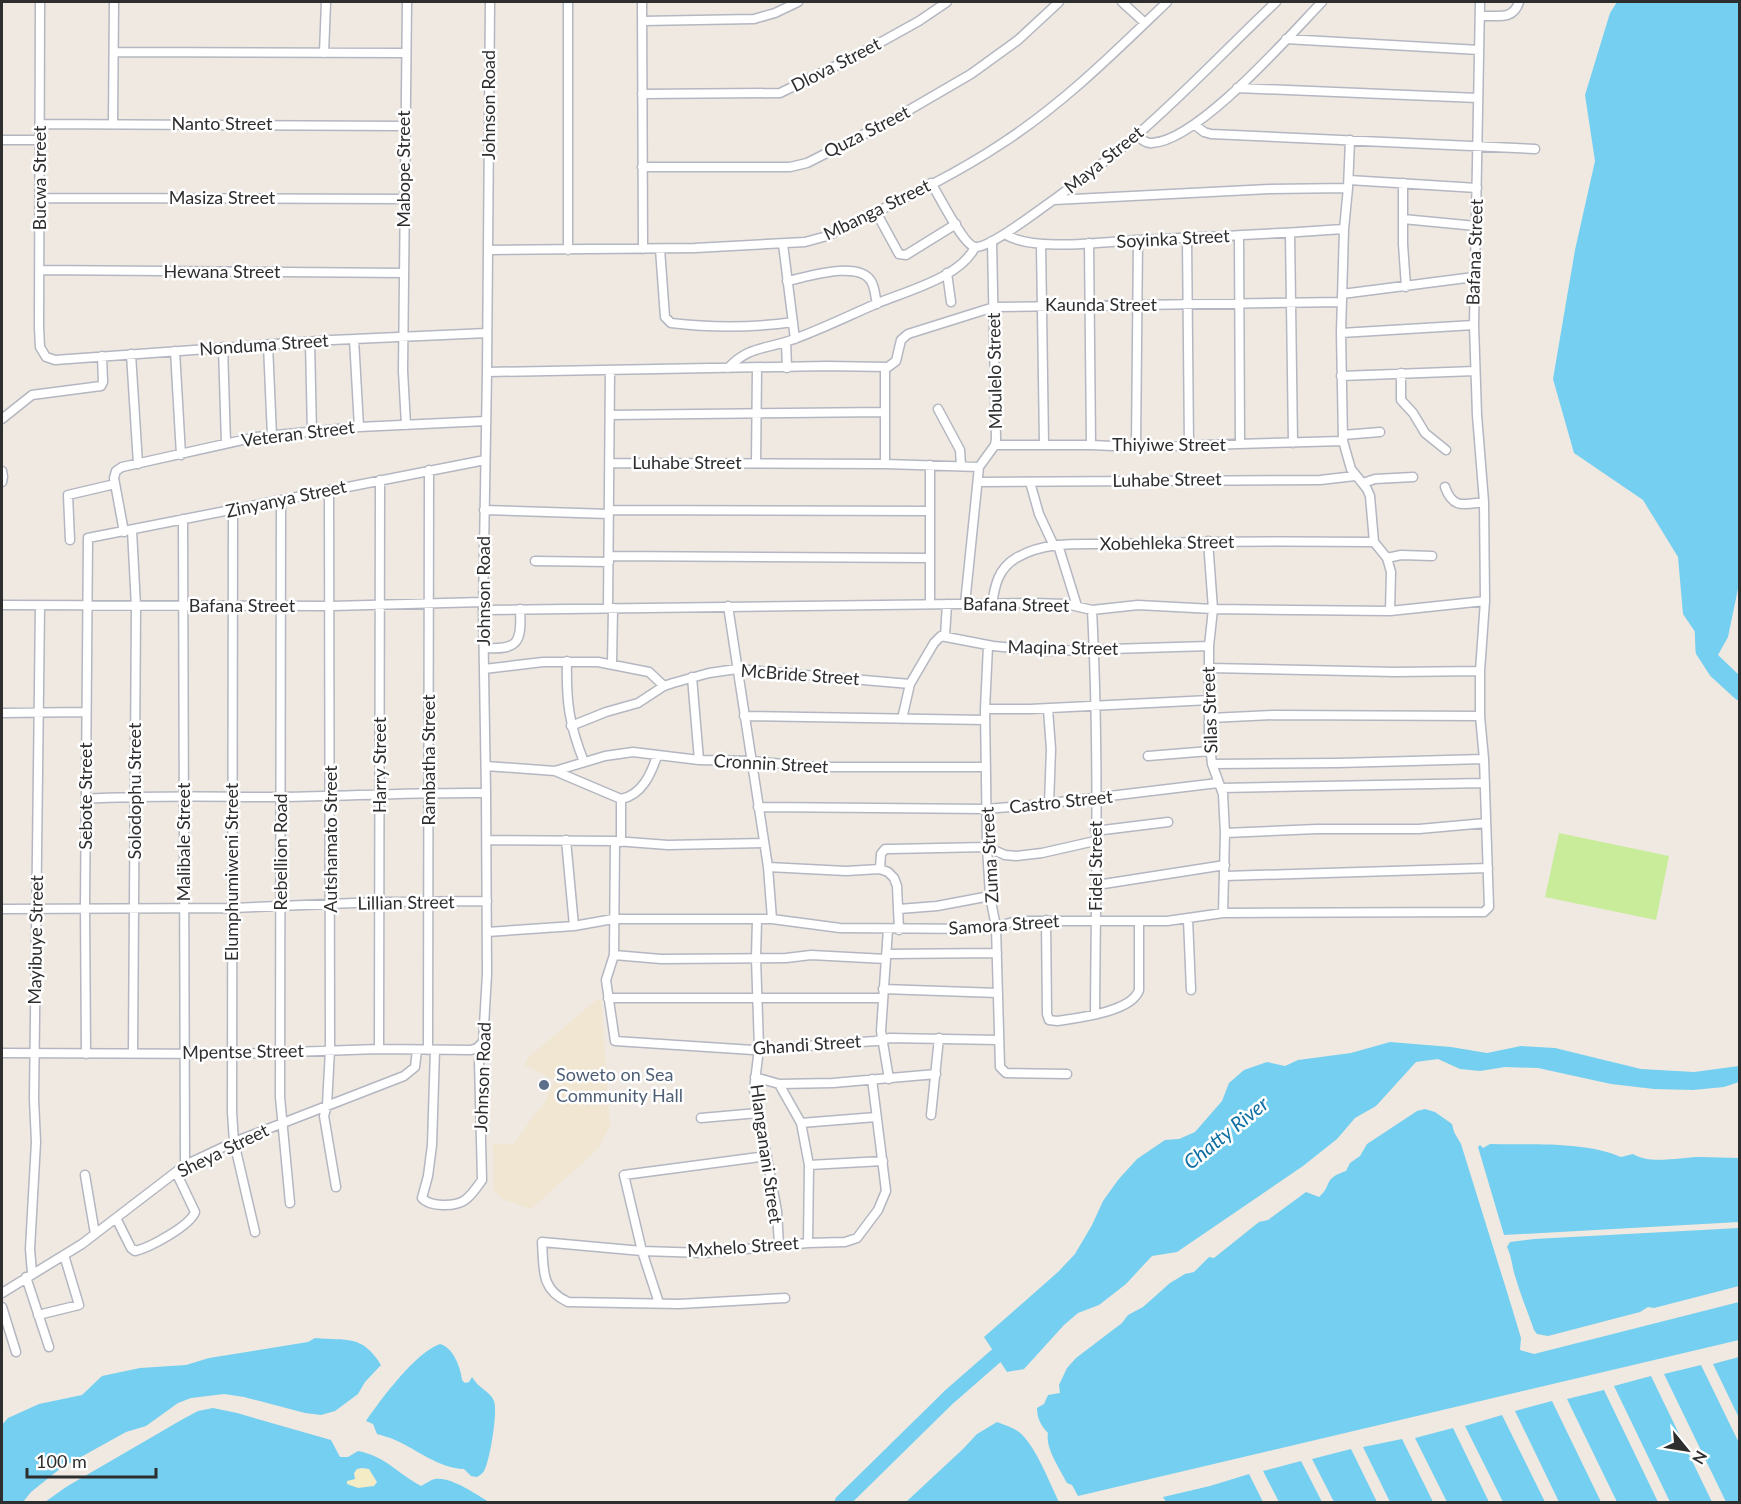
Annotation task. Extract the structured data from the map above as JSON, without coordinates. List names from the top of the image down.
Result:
{
  "streets": {
    "street": [
      "Dlova Street",
      "Johnson Road",
      "Nanto Street",
      "Quza Street",
      "Maya Street",
      "Mabope Street",
      "Bucwa Street",
      "Masiza Street",
      "Mbanga Street",
      "Soyinka Street",
      "Bafana Street",
      "Hewana Street",
      "Kaunda Street",
      "Nonduma Street",
      "Mbulelo Street",
      "Veteran Street",
      "Thiyiwe Street",
      "Luhabe Street",
      "Zinyanya Street",
      "Xobehleka Street",
      "Maqina Street",
      "McBride Street",
      "Silas Street",
      "Rambatha Street",
      "Cronnin Street",
      "Harry Street",
      "Solodophu Street",
      "Sebote Street",
      "Castro Street",
      "Autshamato Street",
      "Malibale Street",
      "Rebellion Road",
      "Zuma Street",
      "Fidel Street",
      "Elumphumiweni Street",
      "Lillian Street",
      "Samora Street",
      "Mayibuye Street",
      "Ghandi Street",
      "Mpentse Street",
      "Sheya Street",
      "Hlanganani Street",
      "Mxhelo Street"
    ]
  },
  "crossings": [
    ["Johnson Road", "Mbanga Street"],
    ["Johnson Road", "Bafana Street"],
    ["Johnson Road", "Nonduma Street"],
    ["Johnson Road", "Veteran Street"],
    ["Johnson Road", "Zinyanya Street"],
    ["Johnson Road", "Rambatha Street"],
    ["Johnson Road", "Lillian Street"],
    ["Johnson Road", "Samora Street"],
    ["Johnson Road", "Mpentse Street"],
    ["Nanto Street", "Mabope Street"],
    ["Nanto Street", "Bucwa Street"],
    ["Maya Street", "Soyinka Street"],
    ["Maya Street", "Mbulelo Street"],
    ["Mabope Street", "Masiza Street"],
    ["Mabope Street", "Hewana Street"],
    ["Mabope Street", "Nonduma Street"],
    ["Mabope Street", "Veteran Street"],
    ["Bucwa Street", "Masiza Street"],
    ["Bucwa Street", "Hewana Street"],
    ["Bucwa Street", "Nonduma Street"],
    ["Bafana Street", "Kaunda Street"],
    ["Bafana Street", "Xobehleka Street"],
    ["Bafana Street", "Silas Street"],
    ["Bafana Street", "Rambatha Street"],
    ["Bafana Street", "Harry Street"],
    ["Bafana Street", "Solodophu Street"],
    ["Bafana Street", "Sebote Street"],
    ["Bafana Street", "Autshamato Street"],
    ["Bafana Street", "Malibale Street"],
    ["Bafana Street", "Rebellion Road"],
    ["Bafana Street", "Fidel Street"],
    ["Bafana Street", "Elumphumiweni Street"],
    ["Bafana Street", "Mayibuye Street"],
    ["Kaunda Street", "Mbulelo Street"],
    ["Mbulelo Street", "Thiyiwe Street"],
    ["Mbulelo Street", "Luhabe Street"],
    ["Veteran Street", "Solodophu Street"],
    ["Zinyanya Street", "Rambatha Street"],
    ["Zinyanya Street", "Harry Street"],
    ["Zinyanya Street", "Solodophu Street"],
    ["Zinyanya Street", "Sebote Street"],
    ["Zinyanya Street", "Autshamato Street"],
    ["Zinyanya Street", "Malibale Street"],
    ["Zinyanya Street", "Rebellion Road"],
    ["Zinyanya Street", "Elumphumiweni Street"],
    ["Xobehleka Street", "Silas Street"],
    ["Maqina Street", "Silas Street"],
    ["Maqina Street", "Zuma Street"],
    ["Maqina Street", "Fidel Street"],
    ["Silas Street", "Castro Street"],
    ["Silas Street", "Samora Street"],
    ["Rambatha Street", "Lillian Street"],
    ["Rambatha Street", "Mpentse Street"],
    ["Cronnin Street", "Zuma Street"],
    ["Harry Street", "Lillian Street"],
    ["Harry Street", "Mpentse Street"],
    ["Solodophu Street", "Lillian Street"],
    ["Solodophu Street", "Mpentse Street"],
    ["Sebote Street", "Lillian Street"],
    ["Sebote Street", "Mpentse Street"],
    ["Castro Street", "Zuma Street"],
    ["Castro Street", "Fidel Street"],
    ["Autshamato Street", "Lillian Street"],
    ["Autshamato Street", "Mpentse Street"],
    ["Autshamato Street", "Sheya Street"],
    ["Malibale Street", "Lillian Street"],
    ["Malibale Street", "Mpentse Street"],
    ["Malibale Street", "Sheya Street"],
    ["Rebellion Road", "Lillian Street"],
    ["Rebellion Road", "Mpentse Street"],
    ["Rebellion Road", "Sheya Street"],
    ["Zuma Street", "Samora Street"],
    ["Zuma Street", "Ghandi Street"],
    ["Fidel Street", "Samora Street"],
    ["Elumphumiweni Street", "Lillian Street"],
    ["Elumphumiweni Street", "Mpentse Street"],
    ["Elumphumiweni Street", "Sheya Street"],
    ["Lillian Street", "Mayibuye Street"],
    ["Samora Street", "Hlanganani Street"],
    ["Mayibuye Street", "Mpentse Street"],
    ["Mayibuye Street", "Sheya Street"],
    ["Ghandi Street", "Hlanganani Street"],
    ["Mpentse Street", "Sheya Street"],
    ["Hlanganani Street", "Mxhelo Street"]
  ],
  "water": ["Chatty River"],
  "places": ["Soweto on Sea Community Hall"],
  "scale_bar": "100 m",
  "north": "bottom right"
}
